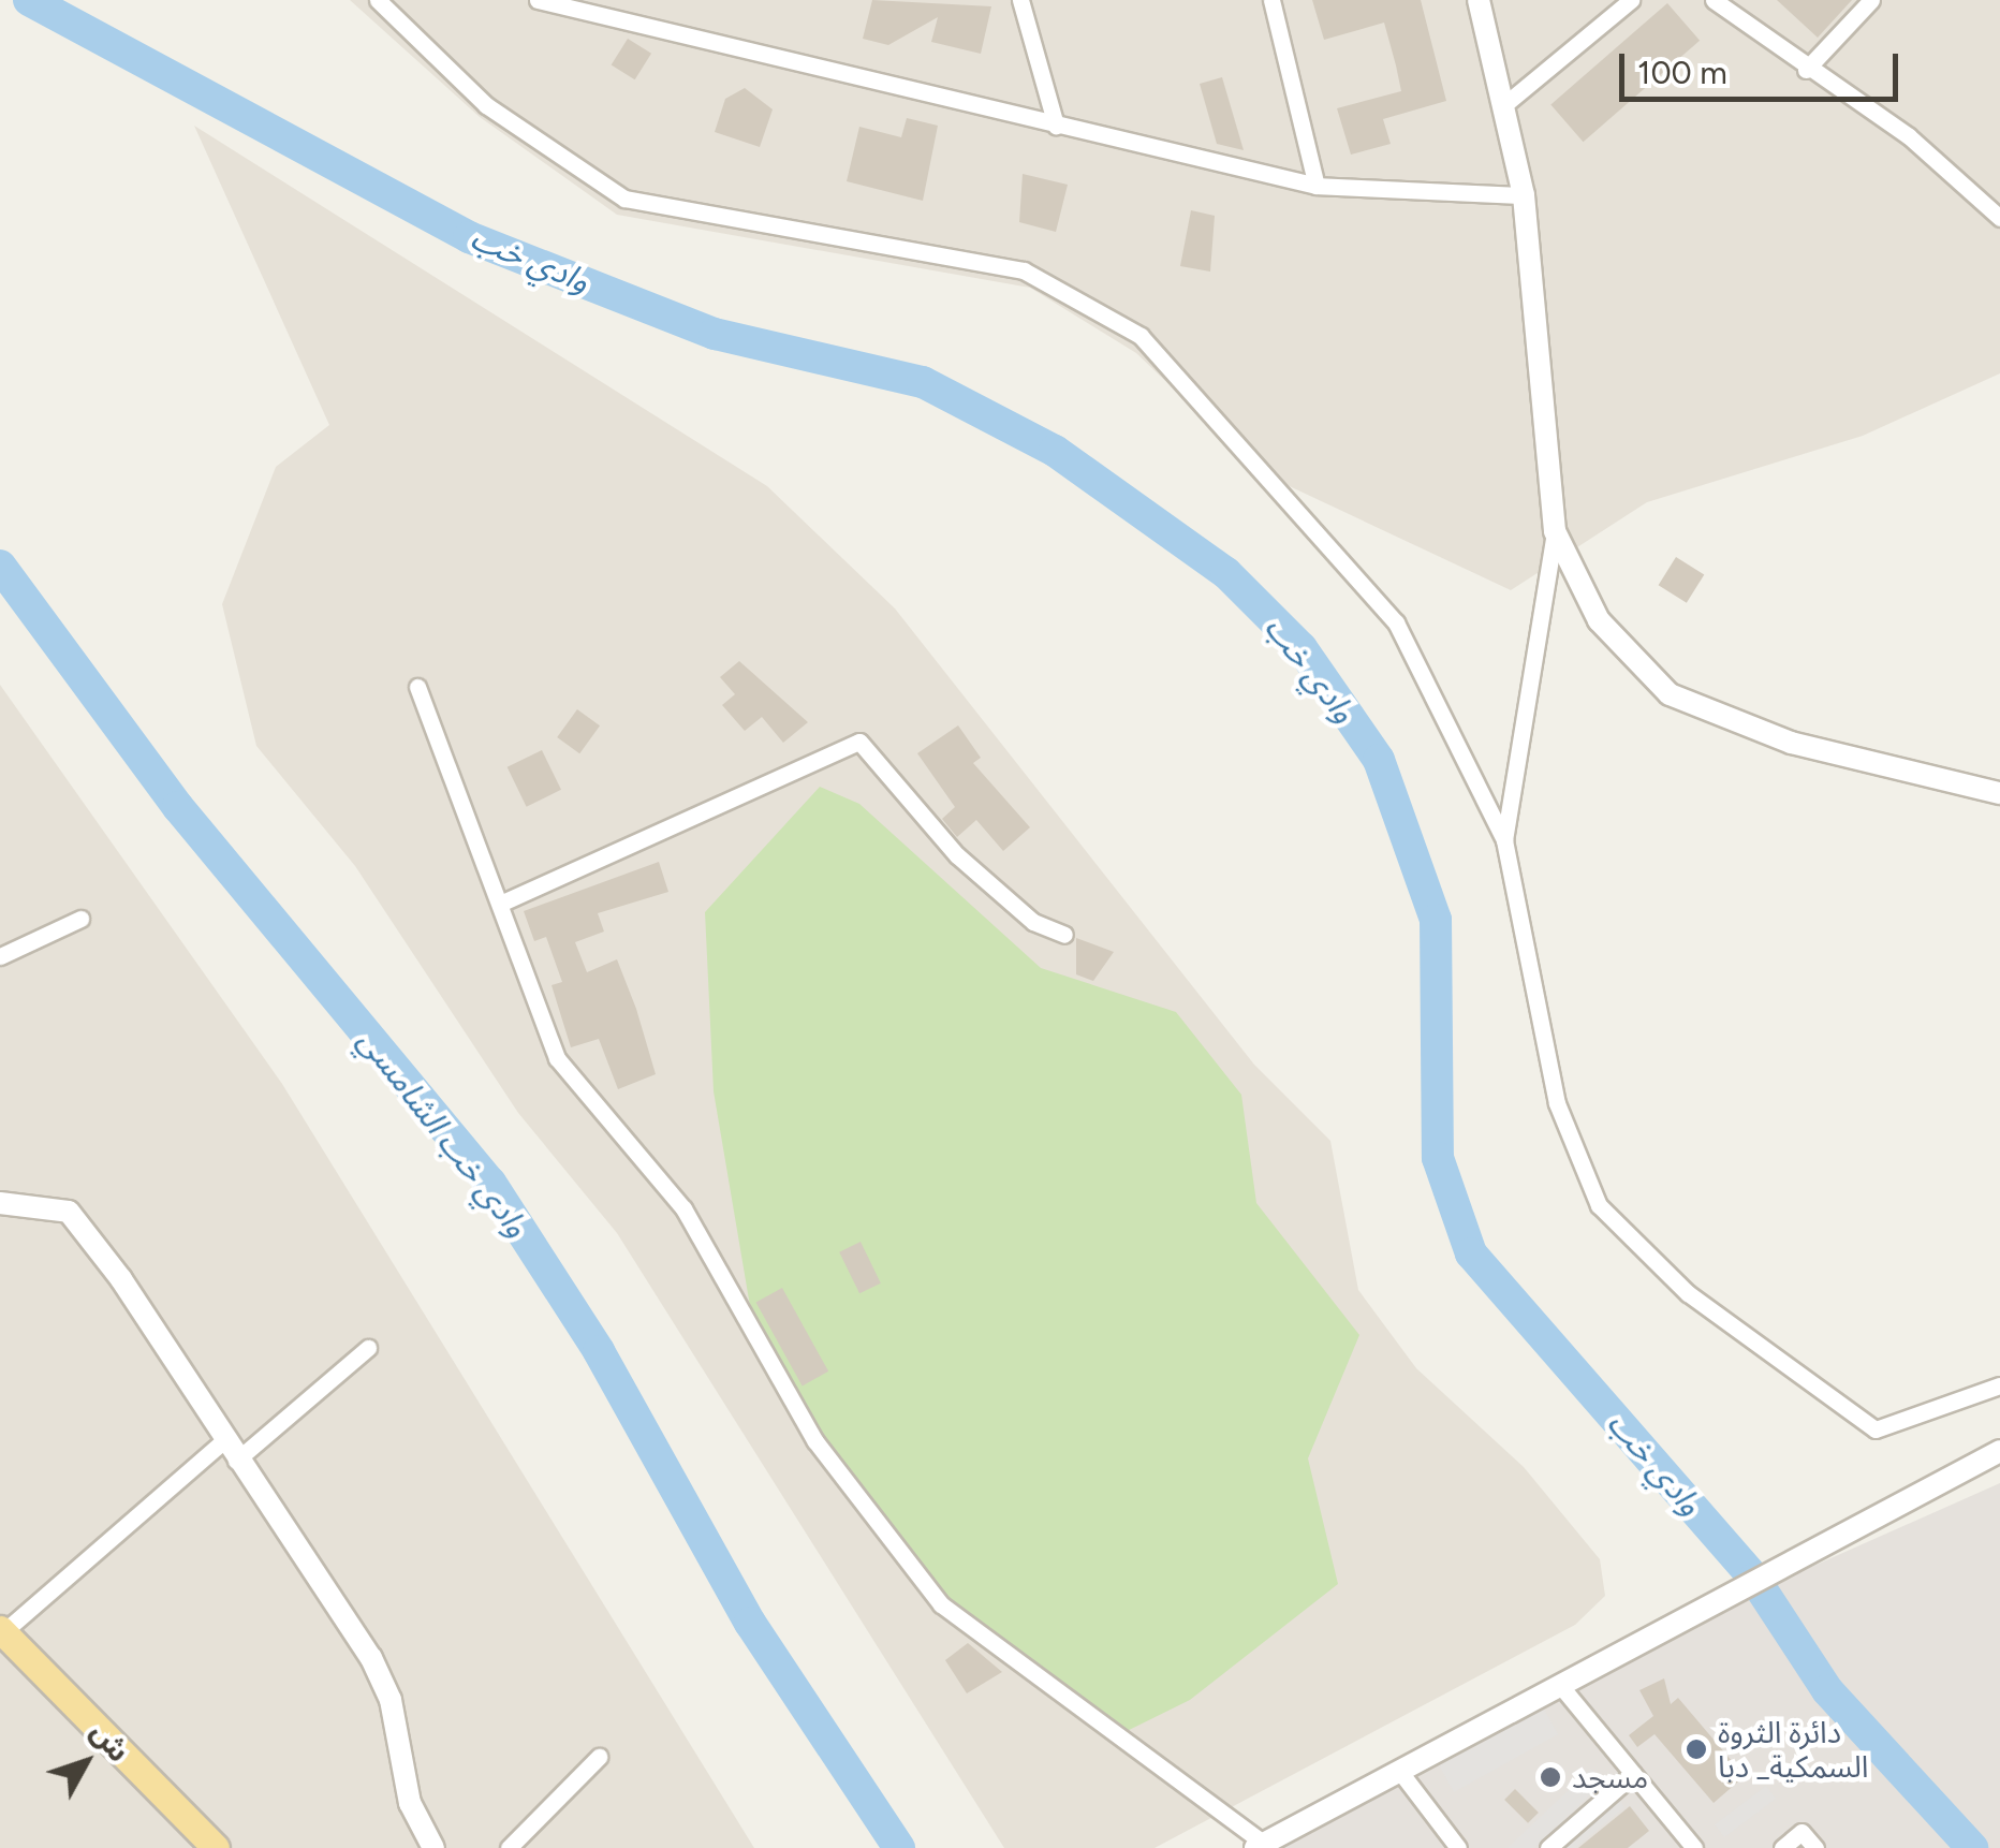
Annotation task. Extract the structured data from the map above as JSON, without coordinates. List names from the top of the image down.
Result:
{
  "water": ["وادي خب", "وادي خب الشامسي"],
  "places": ["دائرة الثروة السمكية_ دبا", "مسجد"],
  "scale_bar": "100 m",
  "north": "top right"
}
